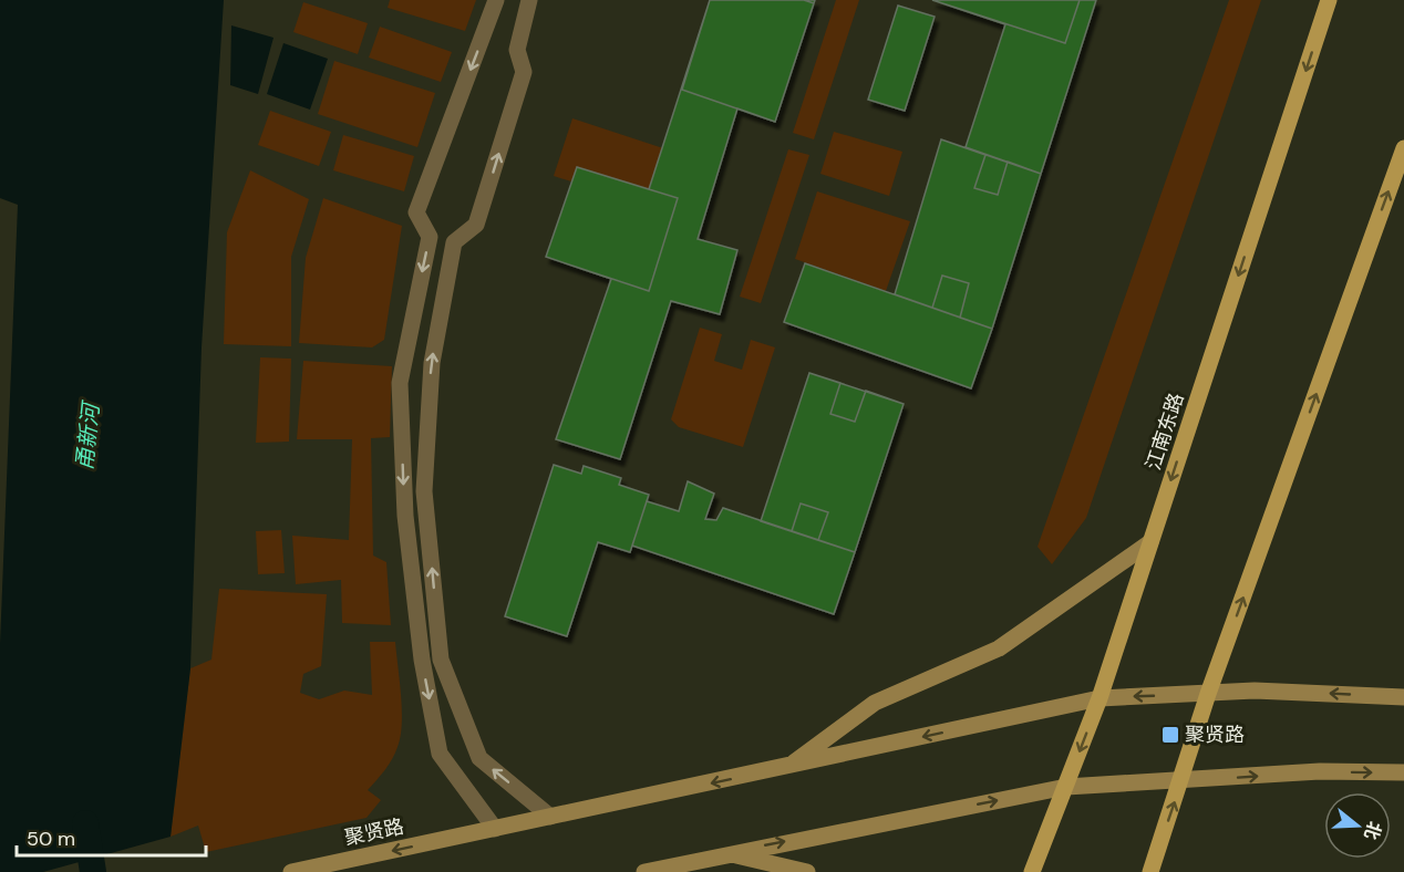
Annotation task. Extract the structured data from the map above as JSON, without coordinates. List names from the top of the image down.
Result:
{
  "streets": {
    "main road": ["江南东路", "聚贤路"]
  },
  "crossings": [
    ["江南东路", "聚贤路"]
  ],
  "water": ["甬新河"],
  "places": {
    "transit": ["聚贤路"]
  },
  "scale_bar": "50 m",
  "north": "right"
}
